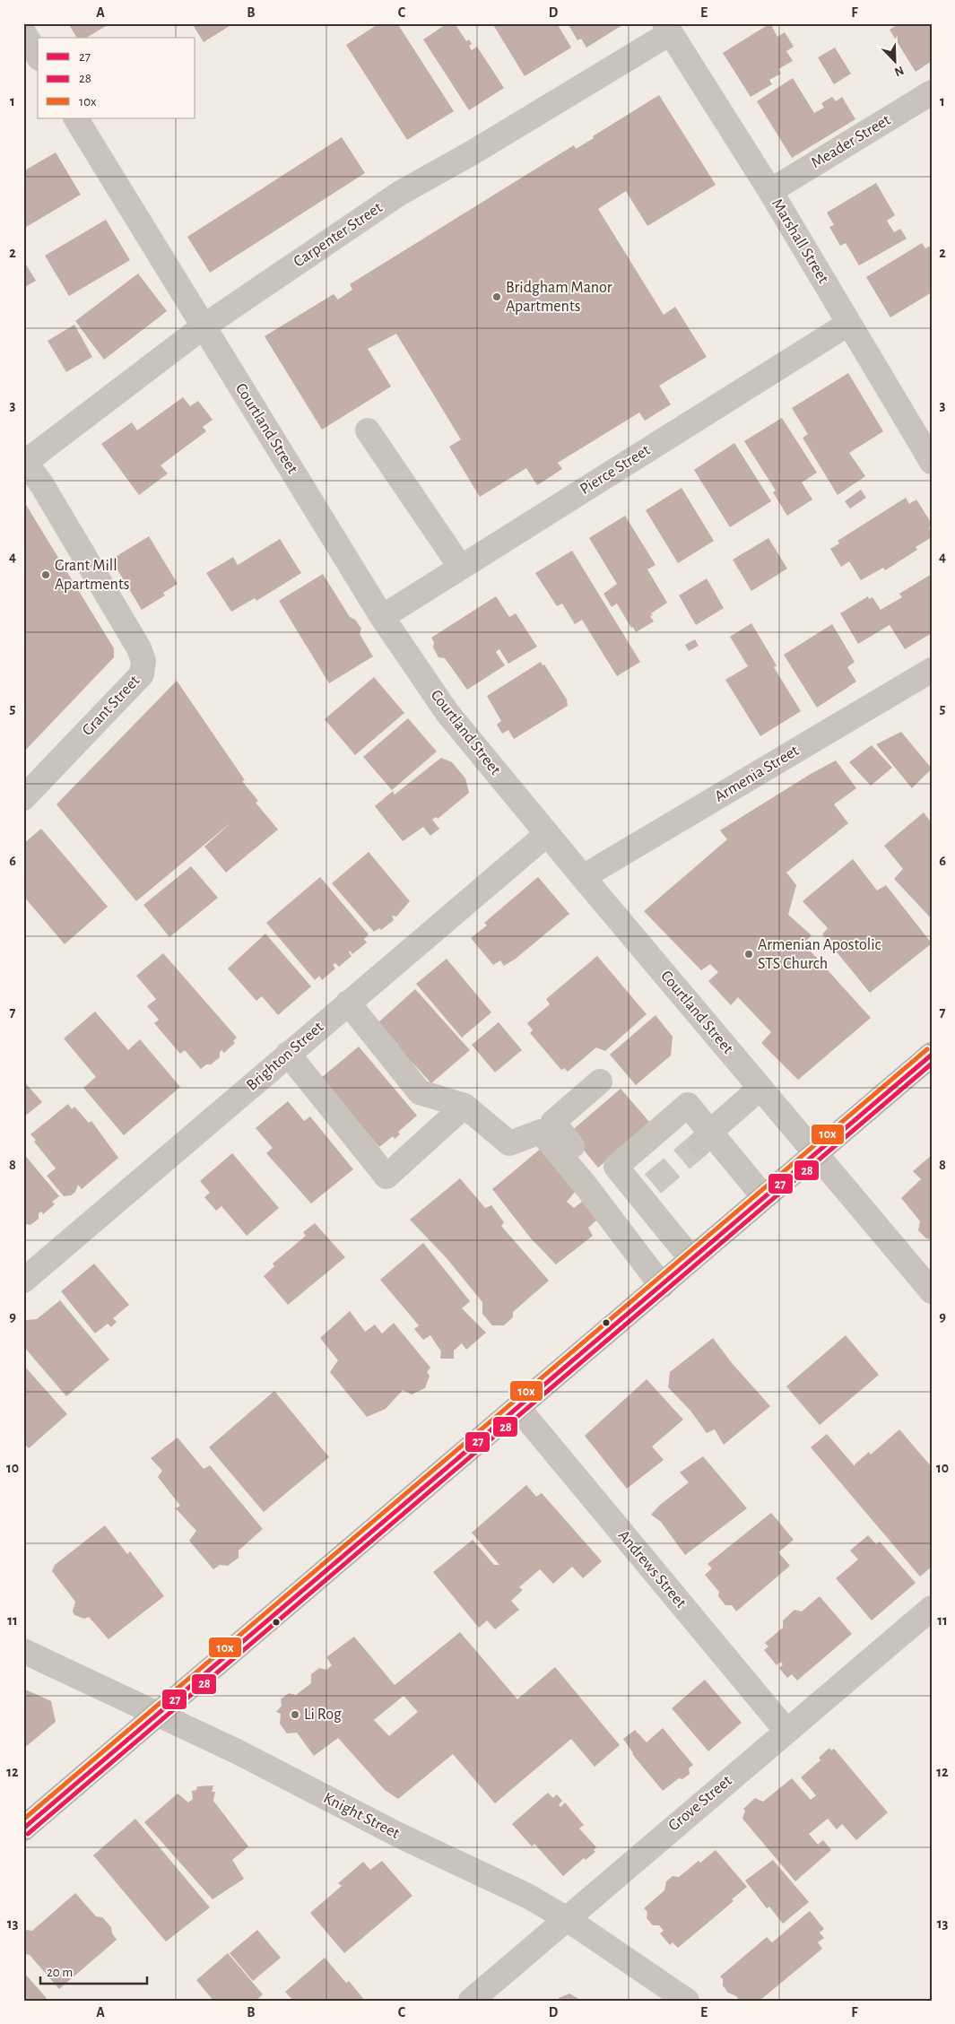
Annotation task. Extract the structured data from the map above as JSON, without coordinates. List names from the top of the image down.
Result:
{
  "streets": {
    "street": [
      "Meader Street",
      "Carpenter Street",
      "Marshall Street",
      "Courtland Street",
      "Pierce Street",
      "Grant Street",
      "Armenia Street",
      "Brighton Street",
      "Andrews Street",
      "Grove Street",
      "Knight Street"
    ]
  },
  "crossings": [
    ["Meader Street", "Marshall Street"],
    ["Carpenter Street", "Marshall Street"],
    ["Carpenter Street", "Courtland Street"],
    ["Carpenter Street", "Grant Street"],
    ["Marshall Street", "Pierce Street"],
    ["Courtland Street", "Pierce Street"],
    ["Courtland Street", "Armenia Street"],
    ["Courtland Street", "Brighton Street"],
    ["Andrews Street", "Grove Street"],
    ["Grove Street", "Knight Street"]
  ],
  "places": [
    "Bridgham Manor Apartments",
    "Grant Mill Apartments",
    "Armenian Apostolic STS Church",
    "Li Rog"
  ],
  "lines": ["transit line 10x", "transit line 27", "transit line 28"],
  "legend": ["27", "28", "10x"],
  "scale_bar": "20 m",
  "north": "bottom right",
  "grid": {
    "columns": [
      "A",
      "B",
      "C",
      "D",
      "E",
      "F"
    ],
    "rows": [
      "1",
      "2",
      "3",
      "4",
      "5",
      "6",
      "7",
      "8",
      "9",
      "10",
      "11",
      "12",
      "13"
    ]
  }
}
